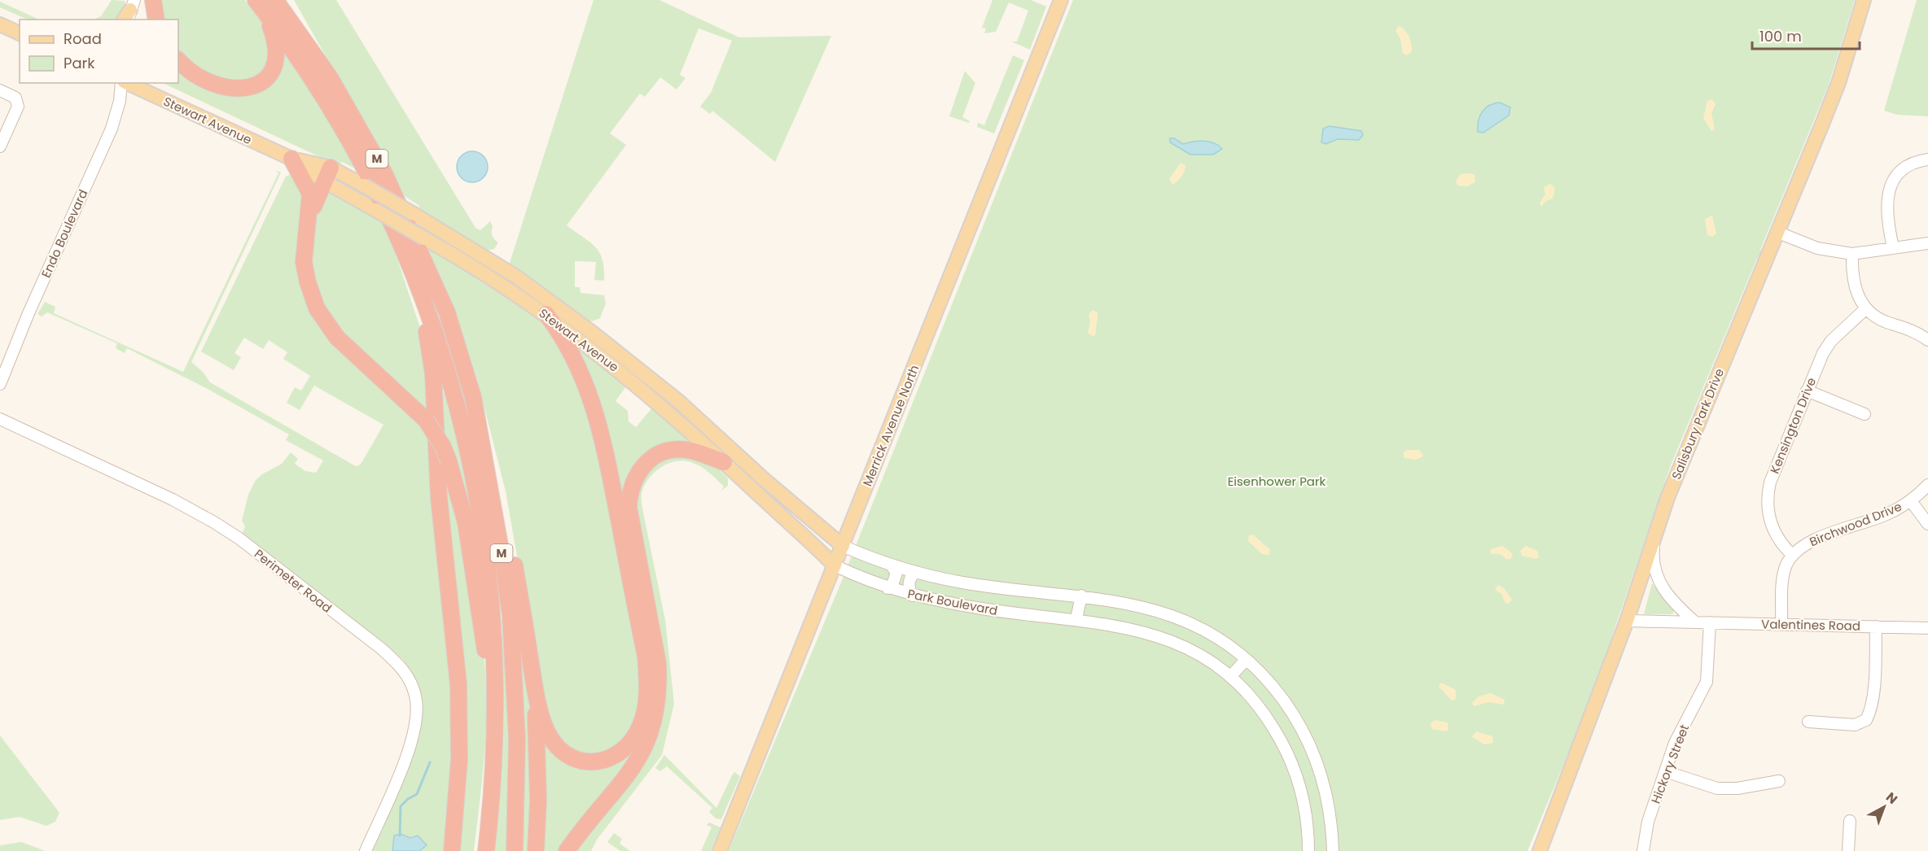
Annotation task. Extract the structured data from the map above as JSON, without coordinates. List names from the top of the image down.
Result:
{
  "streets": {
    "highway": ["M"],
    "main road": ["Stewart Avenue", "Salisbury Park Drive", "Merrick Avenue North"],
    "street": [
      "Endo Boulevard",
      "Kensington Drive",
      "Birchwood Drive",
      "Perimeter Road",
      "Park Boulevard",
      "Valentines Road",
      "Hickory Street"
    ]
  },
  "crossings": [
    ["Stewart Avenue", "Merrick Avenue North"],
    ["Stewart Avenue", "Park Boulevard"],
    ["Salisbury Park Drive", "Valentines Road"],
    ["Merrick Avenue North", "Park Boulevard"],
    ["Kensington Drive", "Birchwood Drive"],
    ["Valentines Road", "Hickory Street"]
  ],
  "parks": ["Eisenhower Park"],
  "legend": ["Road", "Park"],
  "scale_bar": "100 m",
  "north": "top right"
}
